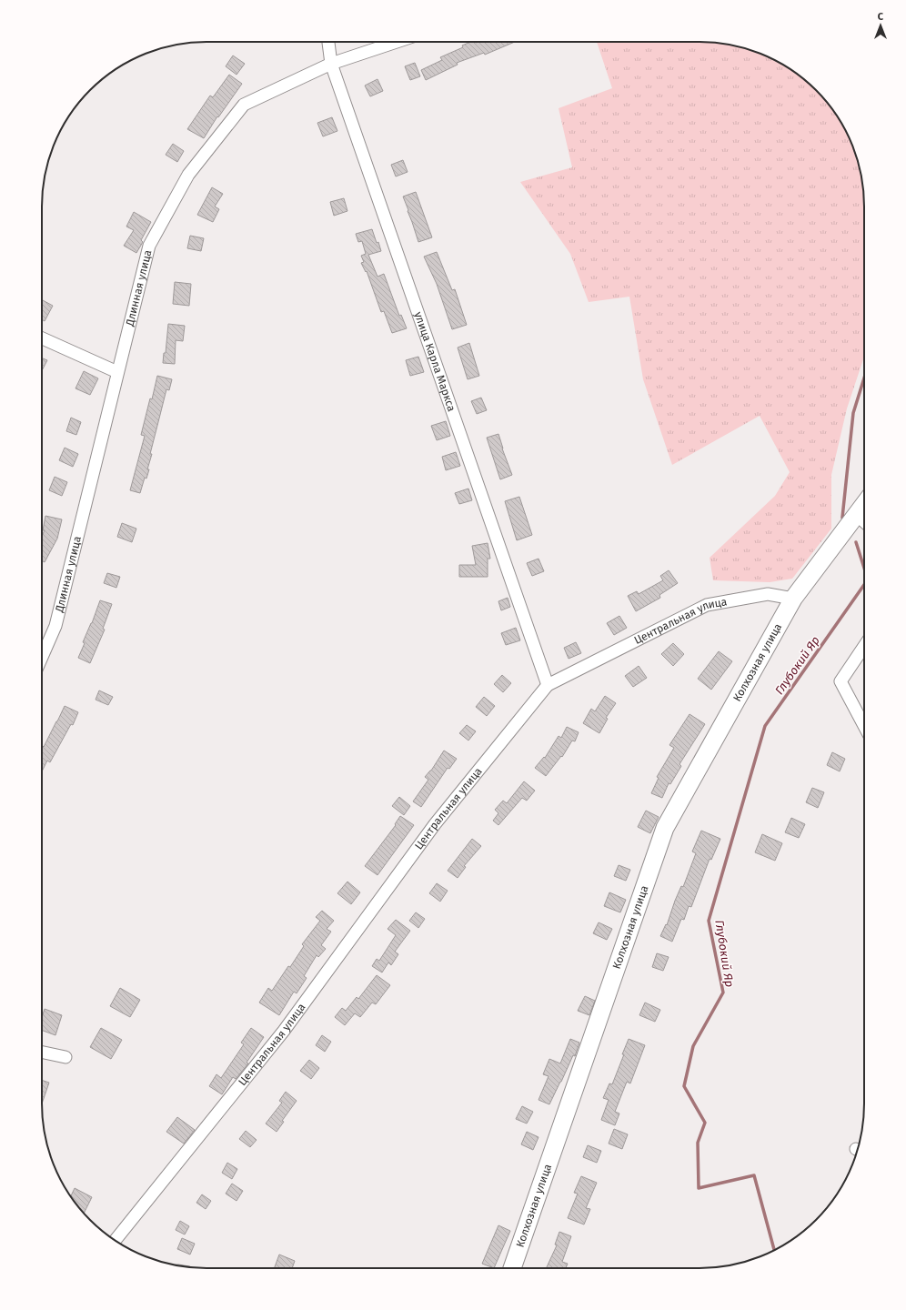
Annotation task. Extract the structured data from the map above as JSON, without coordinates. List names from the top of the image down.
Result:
{
  "streets": {
    "street": [
      "Длинная улица",
      "улица Карла Маркса",
      "Центральная улица",
      "Колхозная улица"
    ]
  },
  "crossings": [
    ["Длинная улица", "улица Карла Маркса"],
    ["улица Карла Маркса", "Центральная улица"],
    ["Центральная улица", "Колхозная улица"]
  ],
  "water": ["Глубокий Яр"],
  "north": "top"
}
